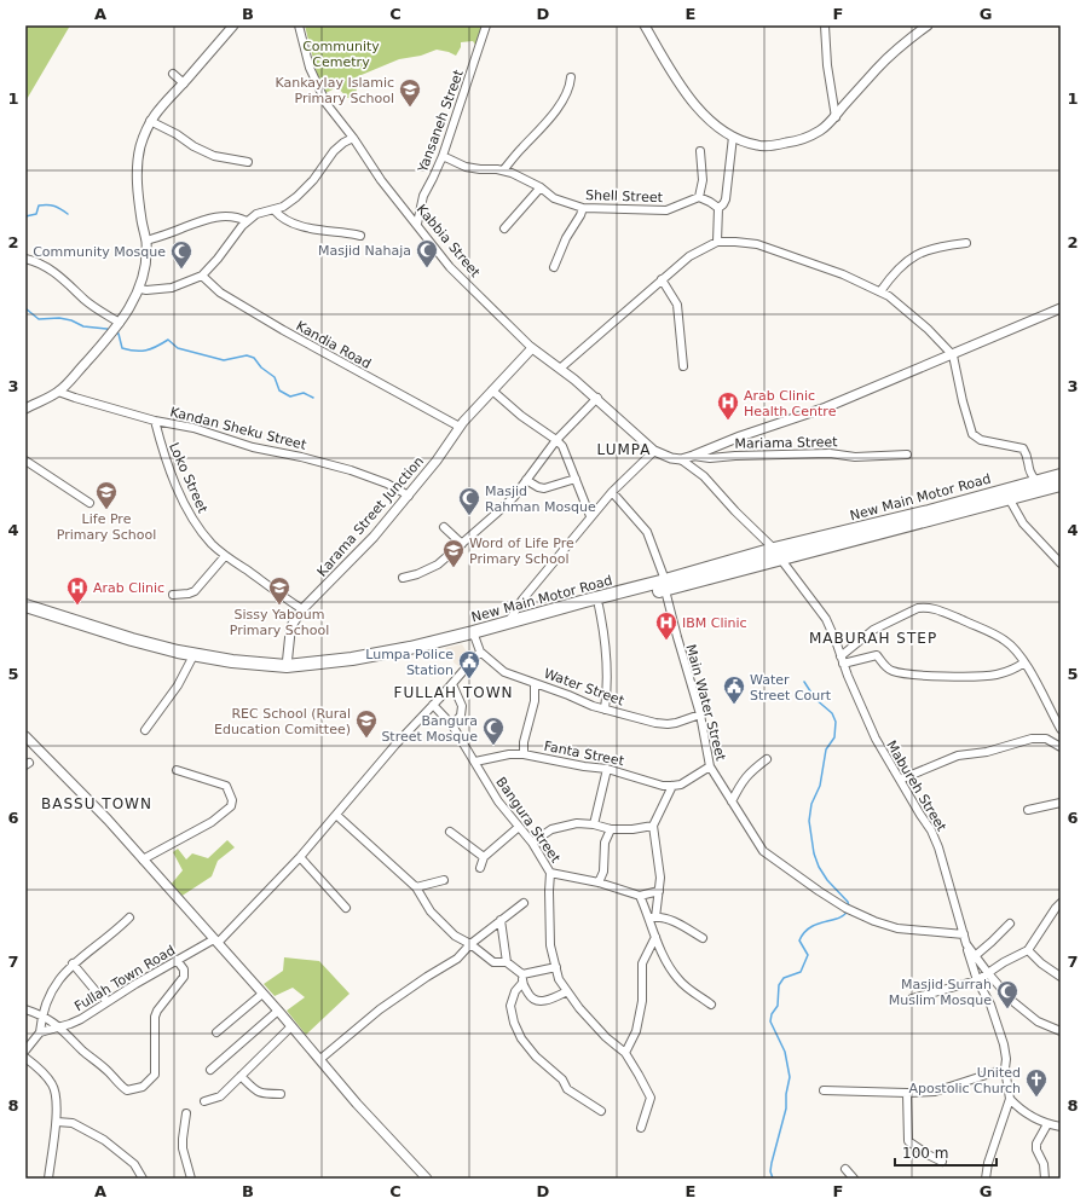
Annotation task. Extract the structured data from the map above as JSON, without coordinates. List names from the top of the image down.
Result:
{
  "streets": {
    "highway": ["New Main Motor Road"],
    "street": [
      "Yansaneh Street",
      "Shell Street",
      "Kabbia Street",
      "Kandia Road",
      "Kandan Sheku Street",
      "Mariama Street",
      "Loko Street",
      "Karama Street Junction",
      "Water Street",
      "Main Water Street",
      "Fanta Street",
      "Mabureh Street",
      "Bangura Street",
      "Fullah Town Road"
    ]
  },
  "crossings": [
    ["Yansaneh Street", "Shell Street"],
    ["Yansaneh Street", "Kabbia Street"],
    ["Kabbia Street", "Karama Street Junction"],
    ["Kandia Road", "Karama Street Junction"],
    ["Kandan Sheku Street", "Loko Street"],
    ["Kandan Sheku Street", "Karama Street Junction"],
    ["Loko Street", "Karama Street Junction"],
    ["New Main Motor Road", "Karama Street Junction"],
    ["New Main Motor Road", "Water Street"],
    ["New Main Motor Road", "Main Water Street"],
    ["New Main Motor Road", "Mabureh Street"],
    ["Water Street", "Main Water Street"],
    ["Water Street", "Fullah Town Road"],
    ["Main Water Street", "Mabureh Street"],
    ["Fanta Street", "Bangura Street"],
    ["Bangura Street", "Fullah Town Road"]
  ],
  "districts": [
    "LUMPA",
    "MABURAH STEP",
    "FULLAH TOWN",
    "BASSU TOWN"
  ],
  "parks": ["Community Cemetry"],
  "places": {
    "school or university": [
      "Kankaylay Islamic Primary School",
      "Life Pre Primary School",
      "Word of Life Pre Primary School",
      "Sissy Yaboum Primary School",
      "REC School (Rural Education Comittee)"
    ],
    "mosque": [
      "Masjid Nahaja",
      "Community Mosque",
      "Masjid Rahman Mosque",
      "Bangura Street Mosque",
      "Masjid Surrah Muslim Mosque"
    ],
    "hospital": ["Arab Clinic Health Centre", "Arab Clinic", "IBM Clinic"],
    "public building": ["Lumpa Police Station", "Water Street Court"],
    "church": ["United Apostolic Church"]
  },
  "scale_bar": "100 m",
  "grid": {
    "columns": [
      "A",
      "B",
      "C",
      "D",
      "E",
      "F",
      "G"
    ],
    "rows": [
      "1",
      "2",
      "3",
      "4",
      "5",
      "6",
      "7",
      "8"
    ]
  }
}
